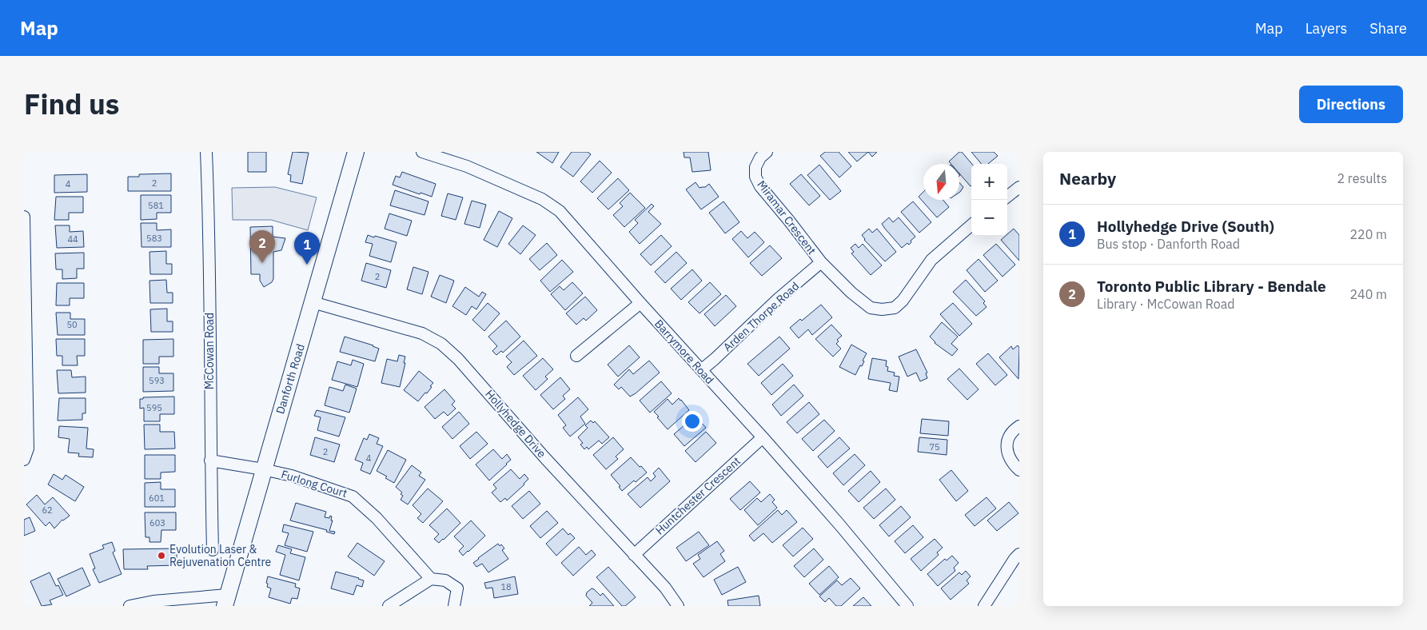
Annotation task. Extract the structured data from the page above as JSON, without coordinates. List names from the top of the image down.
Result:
{
  "streets": {
    "main road": ["Danforth Road"],
    "street": [
      "Miramar Crescent",
      "Arden Thorpe Road",
      "McCowan Road",
      "Barrymore Road",
      "Hollyhedge Drive",
      "Furlong Court",
      "Huntchester Crescent"
    ]
  },
  "crossings": [
    ["Miramar Crescent", "Arden Thorpe Road"],
    ["Arden Thorpe Road", "Barrymore Road"],
    ["McCowan Road", "Furlong Court"],
    ["Barrymore Road", "Huntchester Crescent"],
    ["Danforth Road", "Hollyhedge Drive"],
    ["Danforth Road", "Furlong Court"],
    ["Hollyhedge Drive", "Huntchester Crescent"]
  ],
  "places": ["Evolution Laser & Rejuvenation Centre"],
  "house_numbers": [
    "2",
    "4",
    "581",
    "583",
    "44",
    "2",
    "50",
    "593",
    "595",
    "75",
    "2",
    "4",
    "601",
    "62",
    "603",
    "18"
  ],
  "north": "bottom",
  "page": {
    "header": "Map",
    "nav": ["Map", "Layers", "Share"],
    "title": "Find us",
    "buttons": "Directions",
    "heading": ["Nearby", "2 results"],
    "map_buttons": ["+", "−"],
    "list": [
      {
        "mark": "1",
        "name": "Hollyhedge Drive (South)",
        "note": "Bus stop · Danforth Road",
        "value": "220 m"
      },
      {
        "mark": "2",
        "name": "Toronto Public Library - Bendale",
        "note": "Library · McCowan Road",
        "value": "240 m"
      }
    ],
    "pins": ["2", "1"]
  }
}
